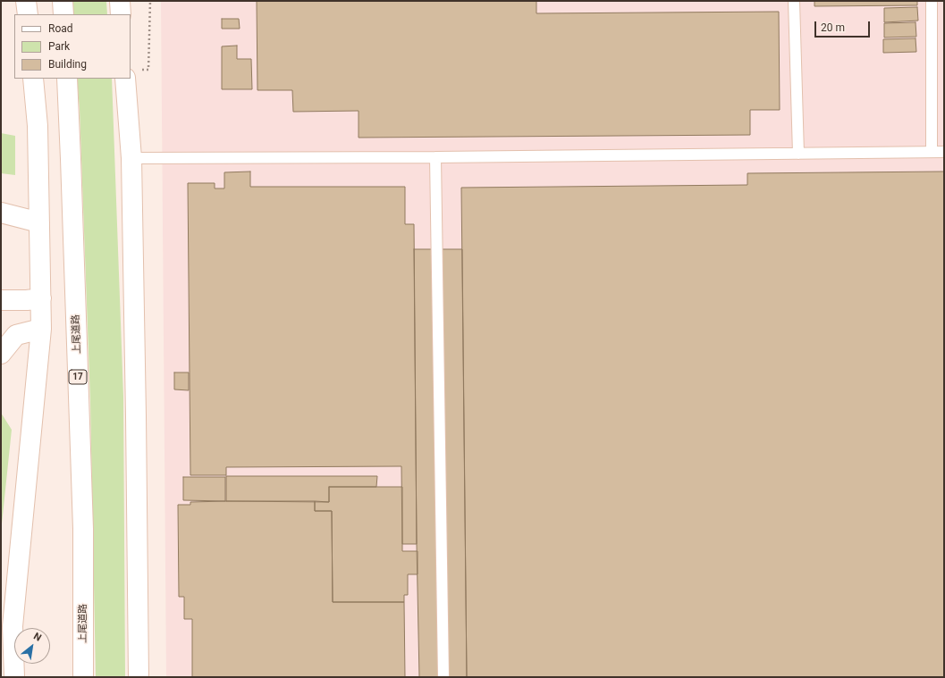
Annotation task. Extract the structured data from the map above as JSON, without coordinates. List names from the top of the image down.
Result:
{
  "streets": {
    "main road": ["上尾道路", "17"]
  },
  "legend": ["Road", "Park", "Building"],
  "scale_bar": "20 m",
  "north": "top right"
}
